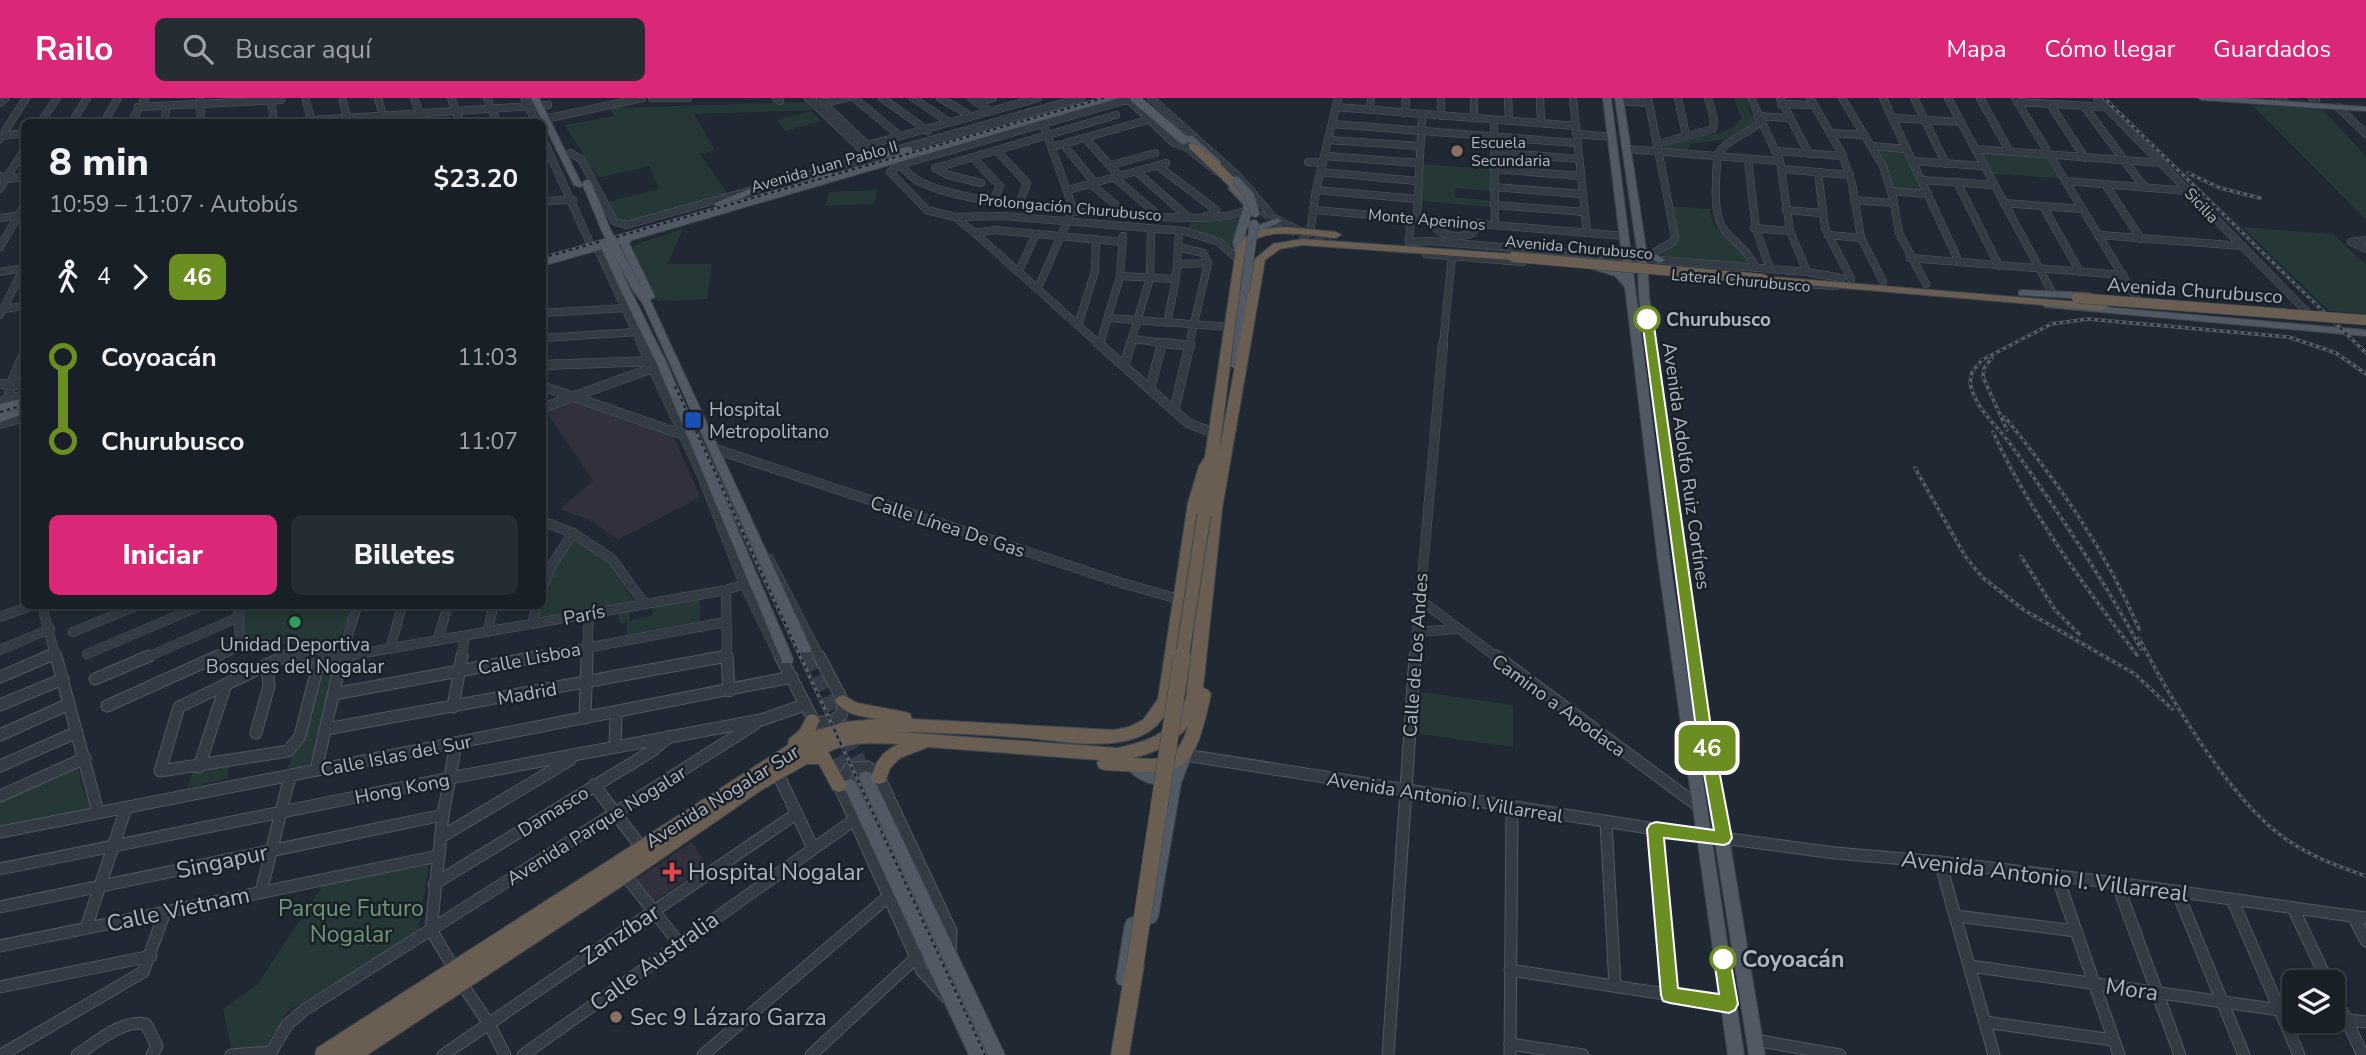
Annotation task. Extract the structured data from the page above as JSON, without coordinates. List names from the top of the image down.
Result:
{
  "streets": {
    "highway": ["Avenida Churubusco", "Avenida Nogalar Sur"],
    "main road": ["Avenida Juan Pablo II", "Avenida Adolfo Ruiz Cortínes"],
    "street": [
      "Sicilia",
      "Prolongación Churubusco",
      "Monte Apeninos",
      "Lateral Churubusco",
      "Calle Línea De Gas",
      "París",
      "Calle de Los Andes",
      "Calle Lisboa",
      "Madrid",
      "Camino a Apodaca",
      "Calle Islas del Sur",
      "Hong Kong",
      "Avenida Antonio I. Villarreal",
      "Damasco",
      "Avenida Parque Nogalar",
      "Singapur",
      "Calle Vietnam",
      "Zanzíbar",
      "Calle Australia",
      "Mora"
    ]
  },
  "crossings": [
    ["Avenida Juan Pablo II", "Prolongación Churubusco"],
    ["Sicilia", "Avenida Churubusco"],
    ["Monte Apeninos", "Avenida Adolfo Ruiz Cortínes"],
    ["Avenida Churubusco", "Lateral Churubusco"],
    ["Avenida Churubusco", "Calle de Los Andes"],
    ["Lateral Churubusco", "Avenida Adolfo Ruiz Cortínes"],
    ["Lateral Churubusco", "Calle de Los Andes"],
    ["Avenida Adolfo Ruiz Cortínes", "Camino a Apodaca"],
    ["Avenida Adolfo Ruiz Cortínes", "Avenida Antonio I. Villarreal"],
    ["Calle Línea De Gas", "Avenida Nogalar Sur"],
    ["Calle de Los Andes", "Camino a Apodaca"],
    ["Calle de Los Andes", "Avenida Antonio I. Villarreal"],
    ["Hong Kong", "Damasco"],
    ["Hong Kong", "Avenida Parque Nogalar"]
  ],
  "parks": ["Parque Futuro Nogalar"],
  "places": {
    "other": [
      "Escuela Secundaria",
      "Churubusco",
      "Unidad Deportiva Bosques del Nogalar",
      "Coyoacán",
      "Sec 9 Lázaro Garza"
    ],
    "transit": ["Hospital Metropolitano"],
    "health": ["Hospital Nogalar"]
  },
  "lines": ["bus line 46"],
  "page": {
    "header": "Railo",
    "search": "Buscar aquí",
    "nav": ["Mapa", "Cómo llegar", "Guardados"],
    "on_map": "46",
    "heading": ["8 min", "10:59 – 11:07 · Autobús", "$23.20"],
    "legs": ["4", "46"],
    "list": [
      {
        "name": "Coyoacán",
        "value": "11:03"
      },
      {
        "name": "Churubusco",
        "value": "11:07"
      }
    ],
    "buttons": ["Iniciar", "Billetes"]
  }
}
